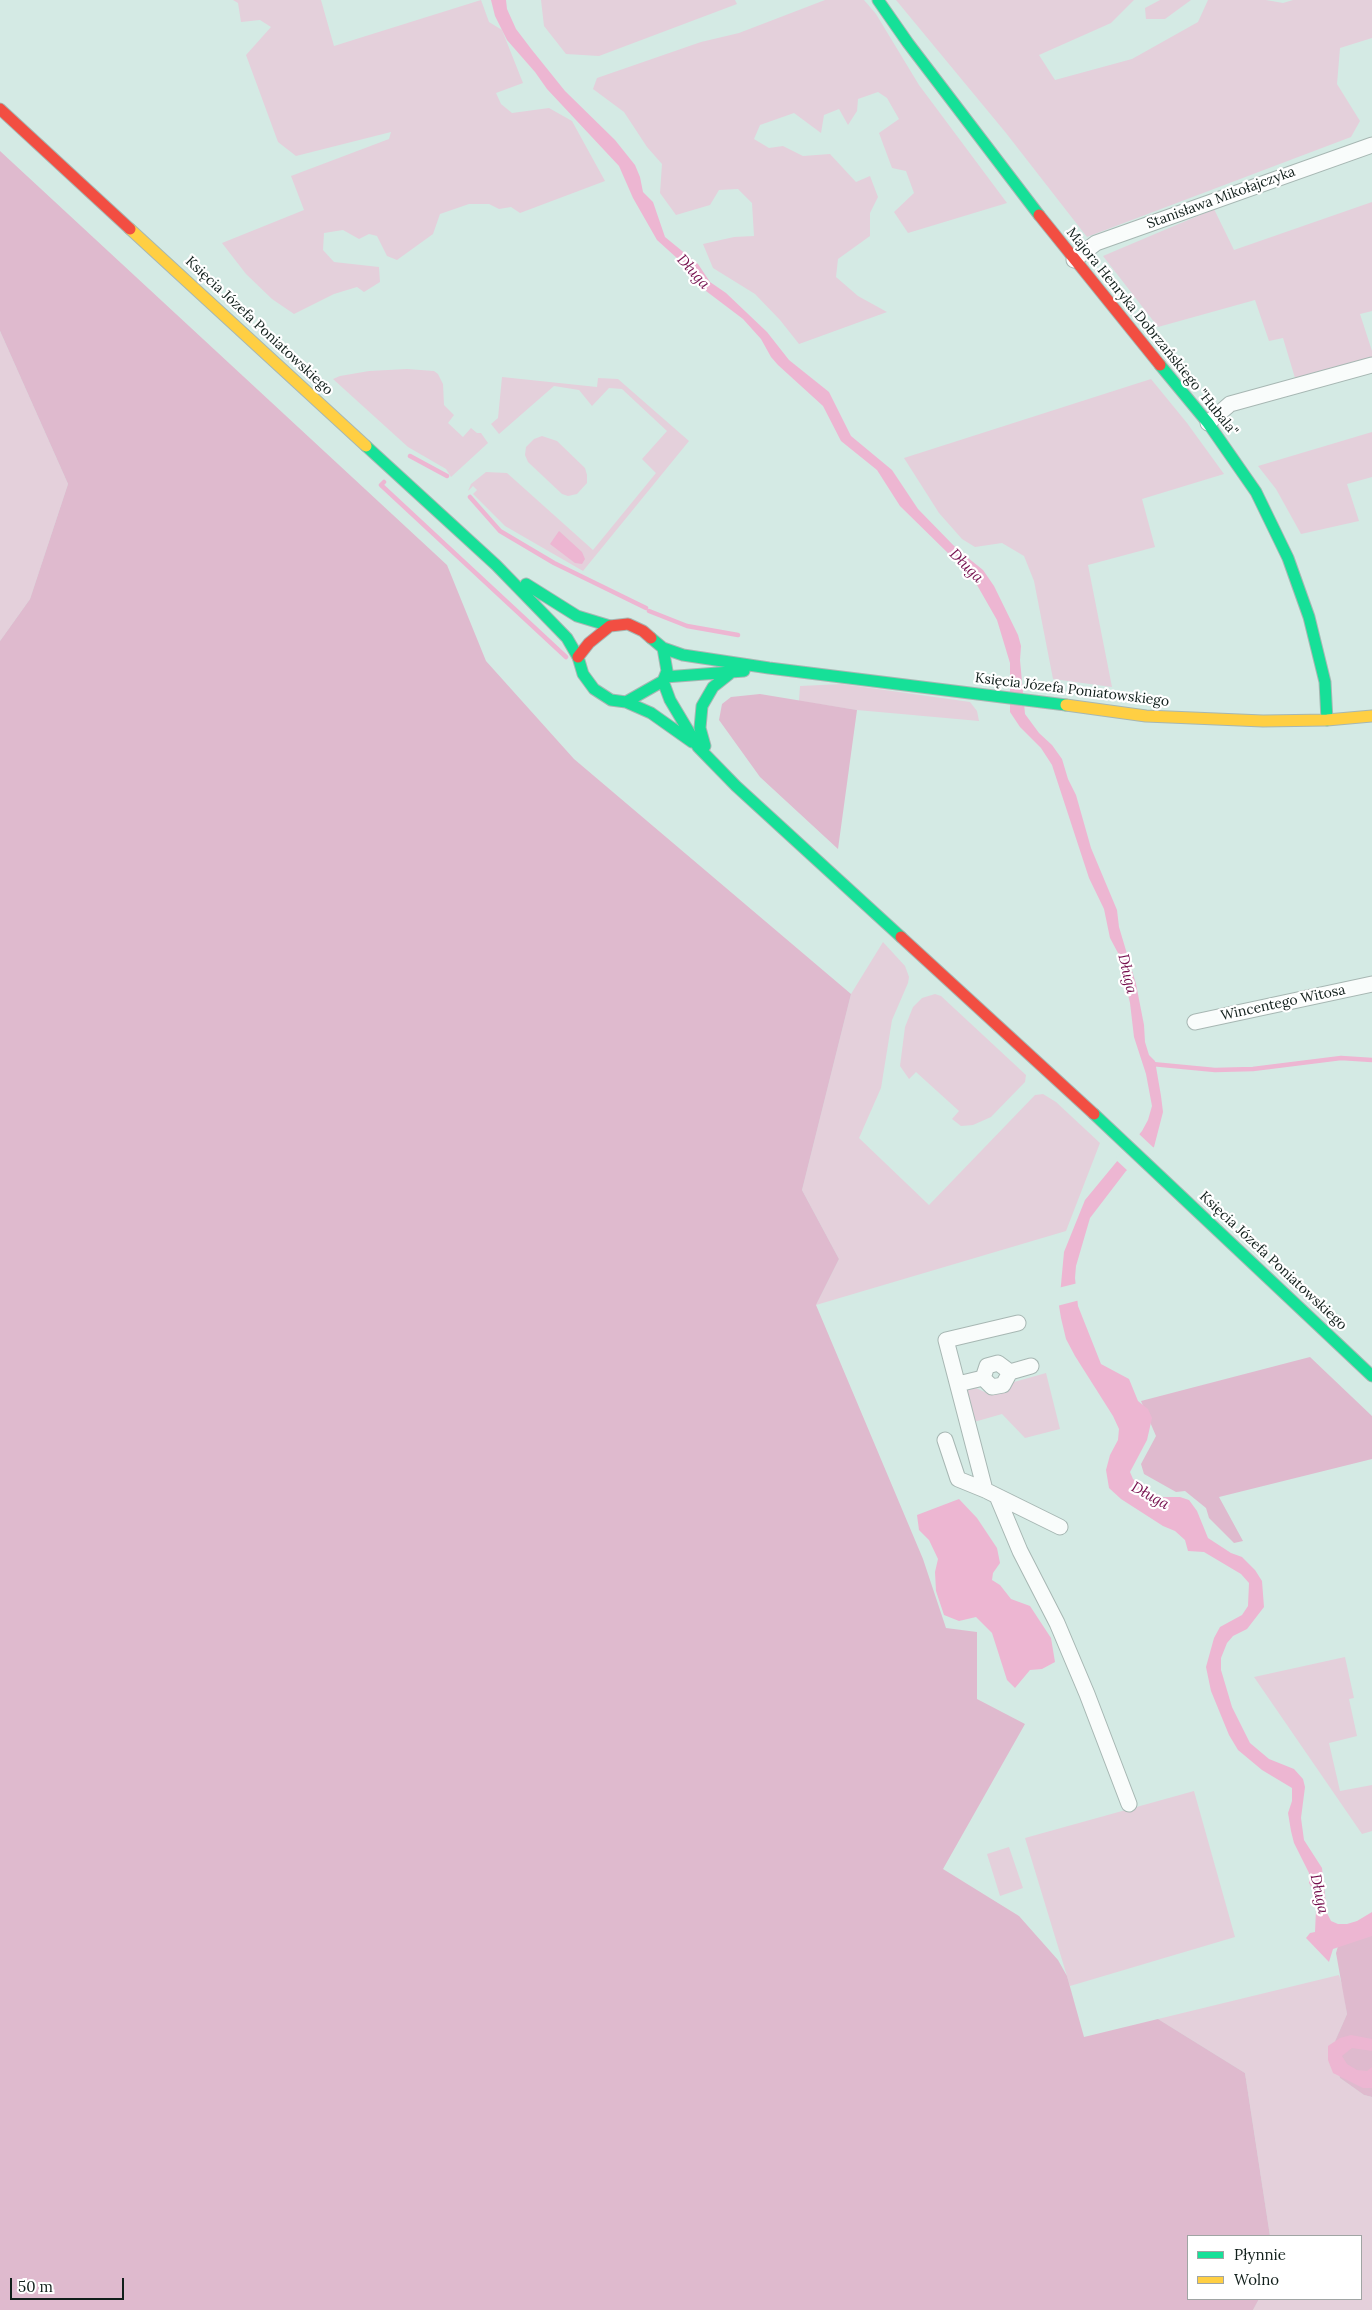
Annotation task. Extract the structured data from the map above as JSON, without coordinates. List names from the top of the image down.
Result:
{
  "streets": {
    "main road": ["Księcia Józefa Poniatowskiego", "Majora Henryka Dobrzańskiego \"Hubala\""],
    "street": ["Stanisława Mikołajczyka", "Wincentego Witosa"]
  },
  "crossings": [
    ["Stanisława Mikołajczyka", "Majora Henryka Dobrzańskiego \"Hubala\""],
    ["Księcia Józefa Poniatowskiego", "Majora Henryka Dobrzańskiego \"Hubala\""]
  ],
  "water": ["Długa"],
  "legend": ["Płynnie", "Wolno"],
  "scale_bar": "50 m"
}
